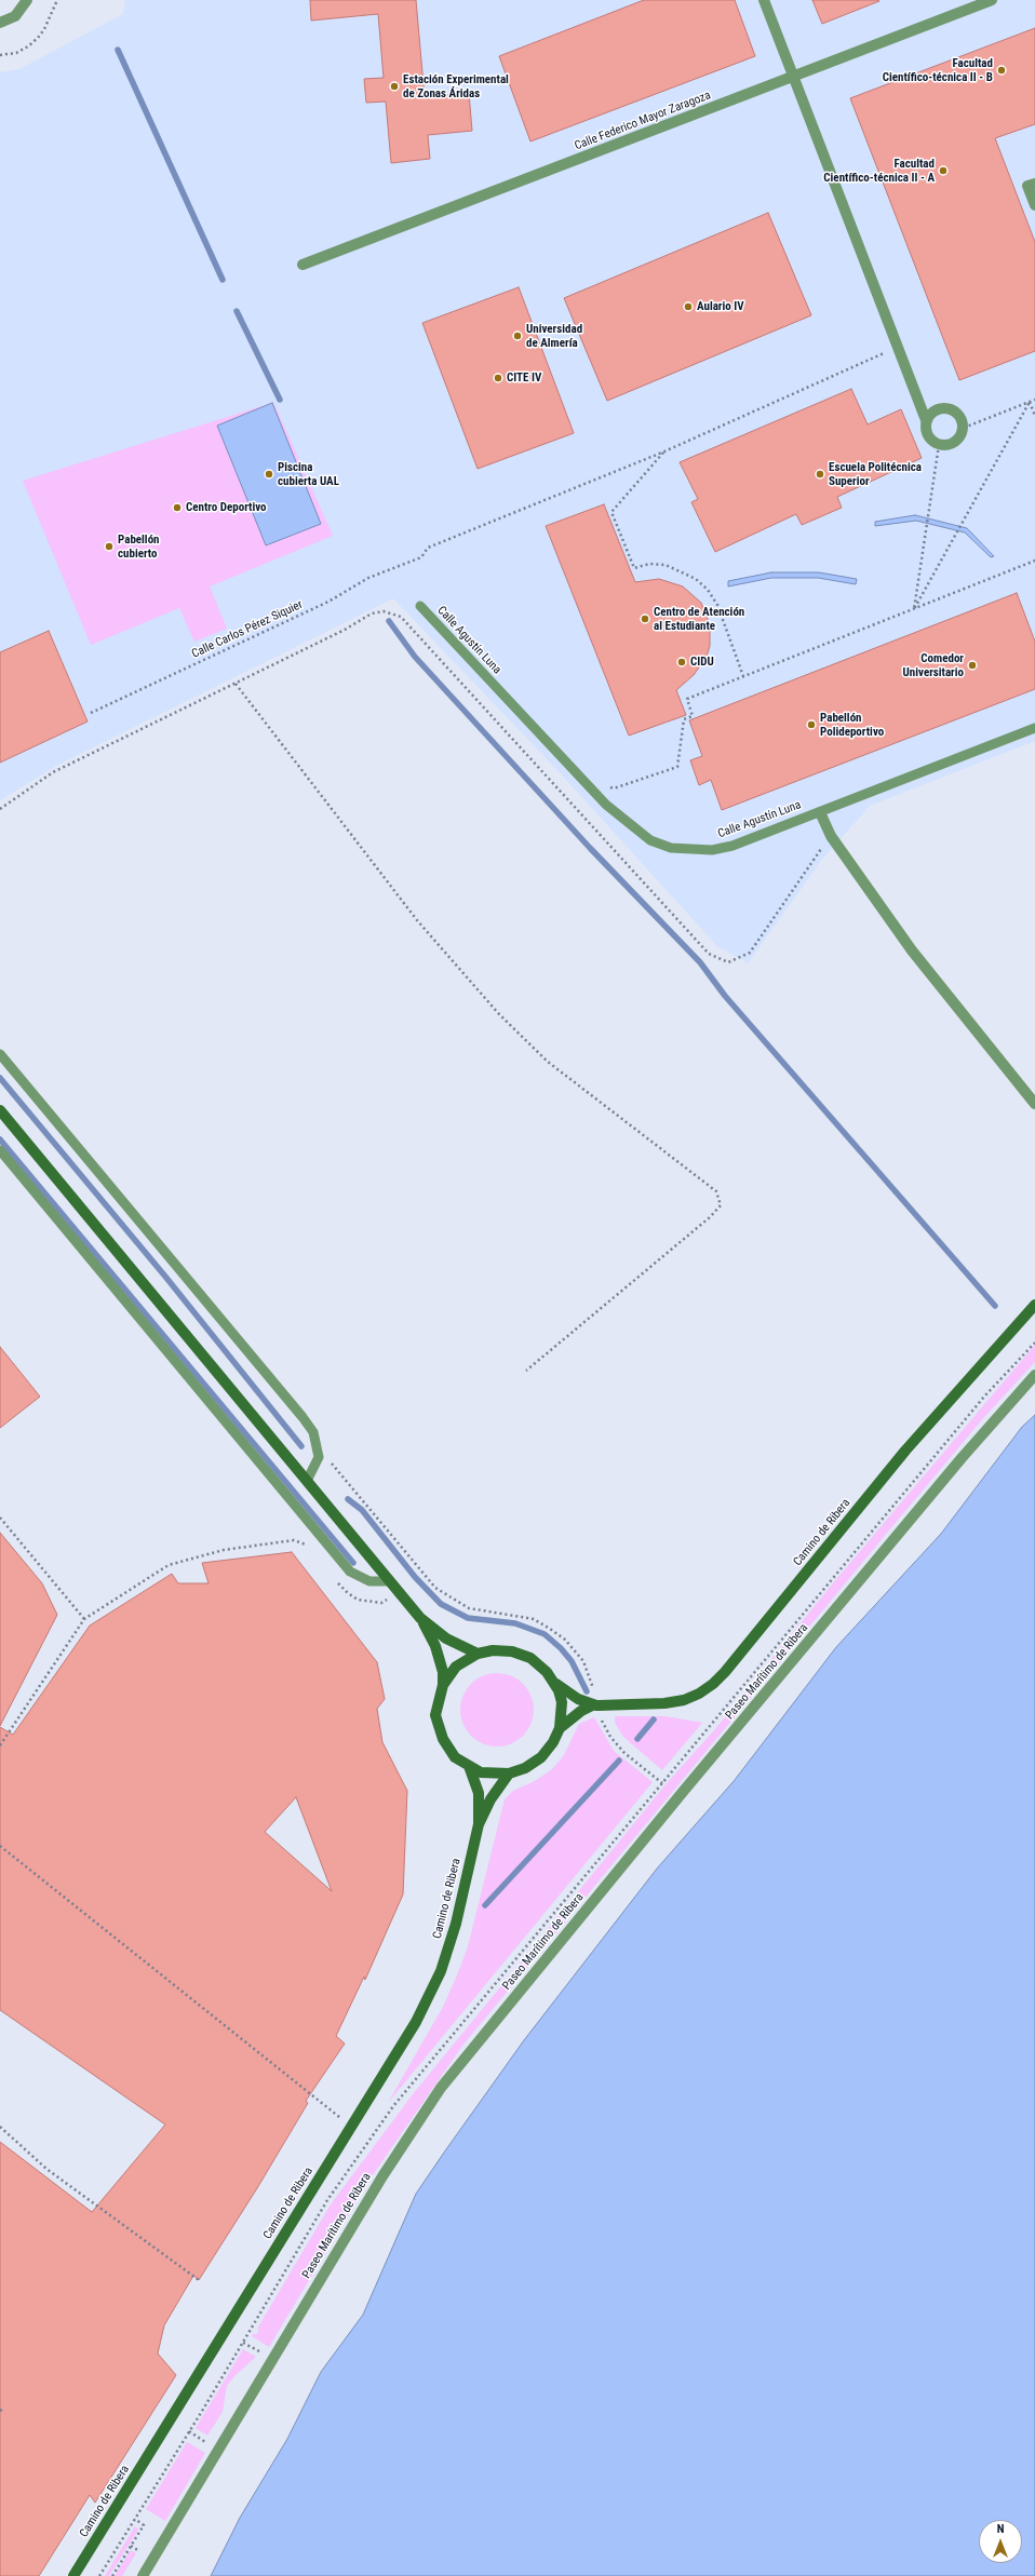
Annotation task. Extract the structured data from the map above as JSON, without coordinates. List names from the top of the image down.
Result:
{
  "streets": {
    "main road": ["Camino de Ribera"],
    "street": ["Calle Federico Mayor Zaragoza", "Paseo Marítimo de Ribera"],
    "lane": ["Calle Agustín Luna"],
    "path": ["Calle Carlos Pérez Siquier"]
  },
  "places": [
    "Facultad Científico-técnica II - B",
    "Estación Experimental de Zonas Áridas",
    "Facultad Científico-técnica II - A",
    "Aulario IV",
    "Universidad de Almería",
    "CITE IV",
    "Piscina cubierta UAL",
    "Escuela Politécnica Superior",
    "Centro Deportivo",
    "Pabellón cubierto",
    "Centro de Atención al Estudiante",
    "CIDU",
    "Comedor Universitario",
    "Pabellón Polideportivo"
  ],
  "north": "top"
}
